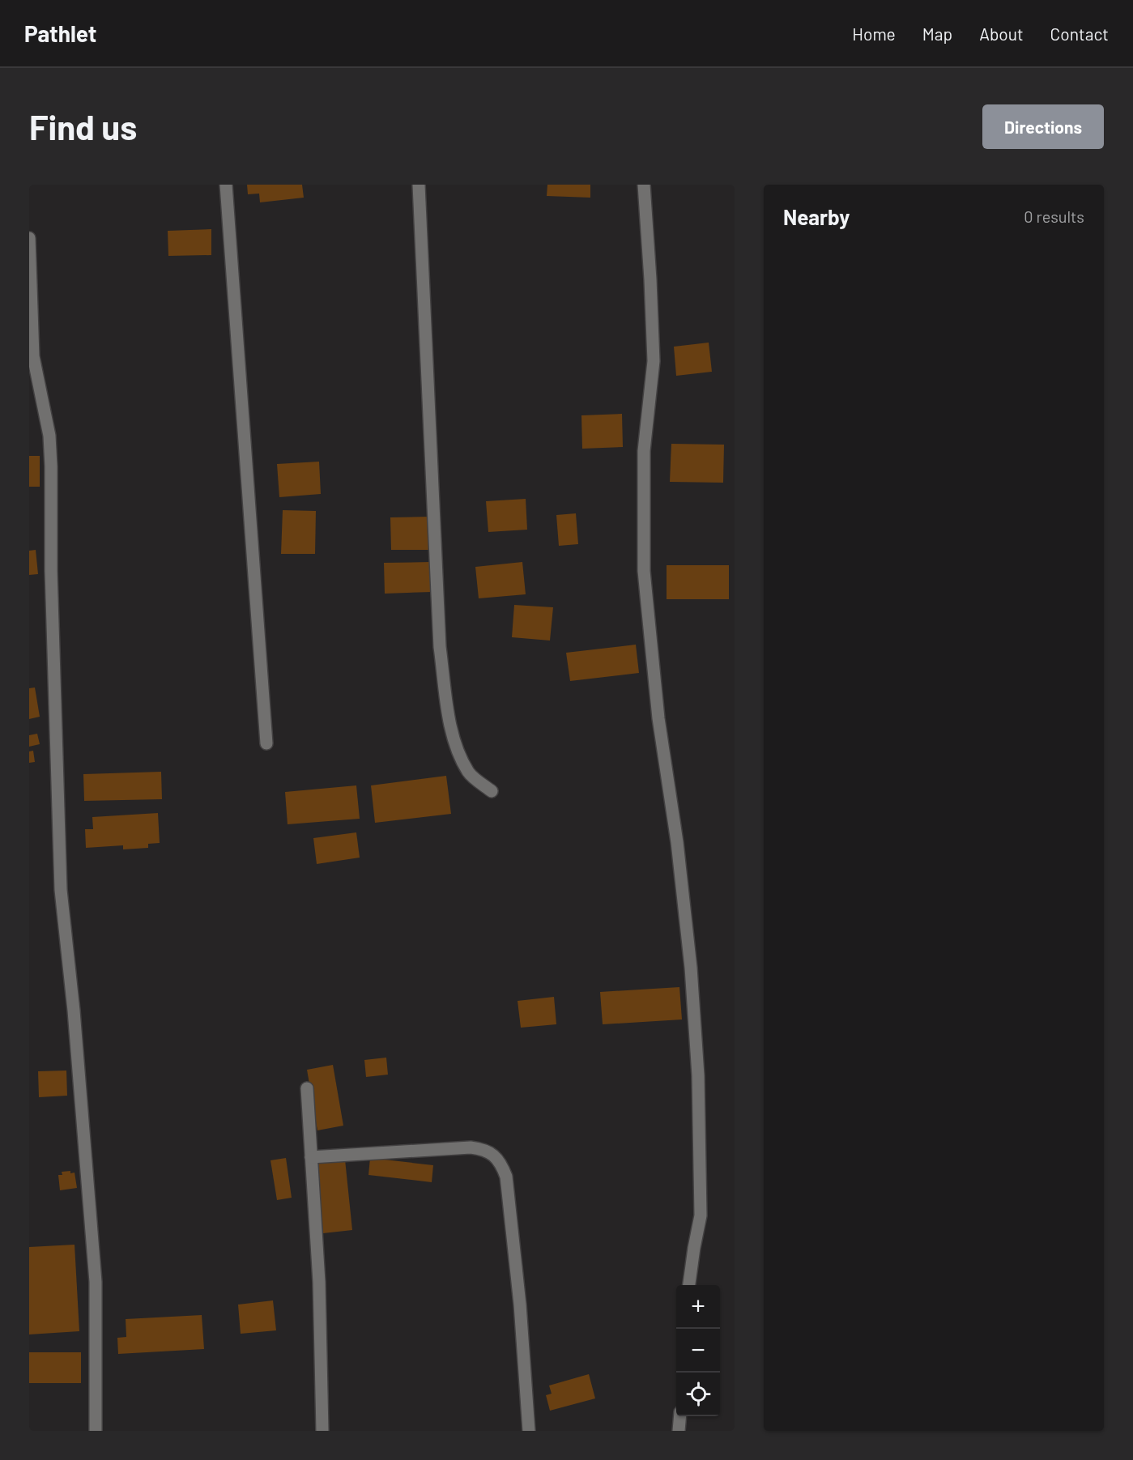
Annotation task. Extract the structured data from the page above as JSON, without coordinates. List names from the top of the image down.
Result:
{
  "page": {
    "header": "Pathlet",
    "nav": [
      "Home",
      "Map",
      "About",
      "Contact"
    ],
    "buttons": "Directions",
    "title": "Find us",
    "heading": ["Nearby", "0 results"],
    "map_buttons": ["+", "−"]
  }
}
